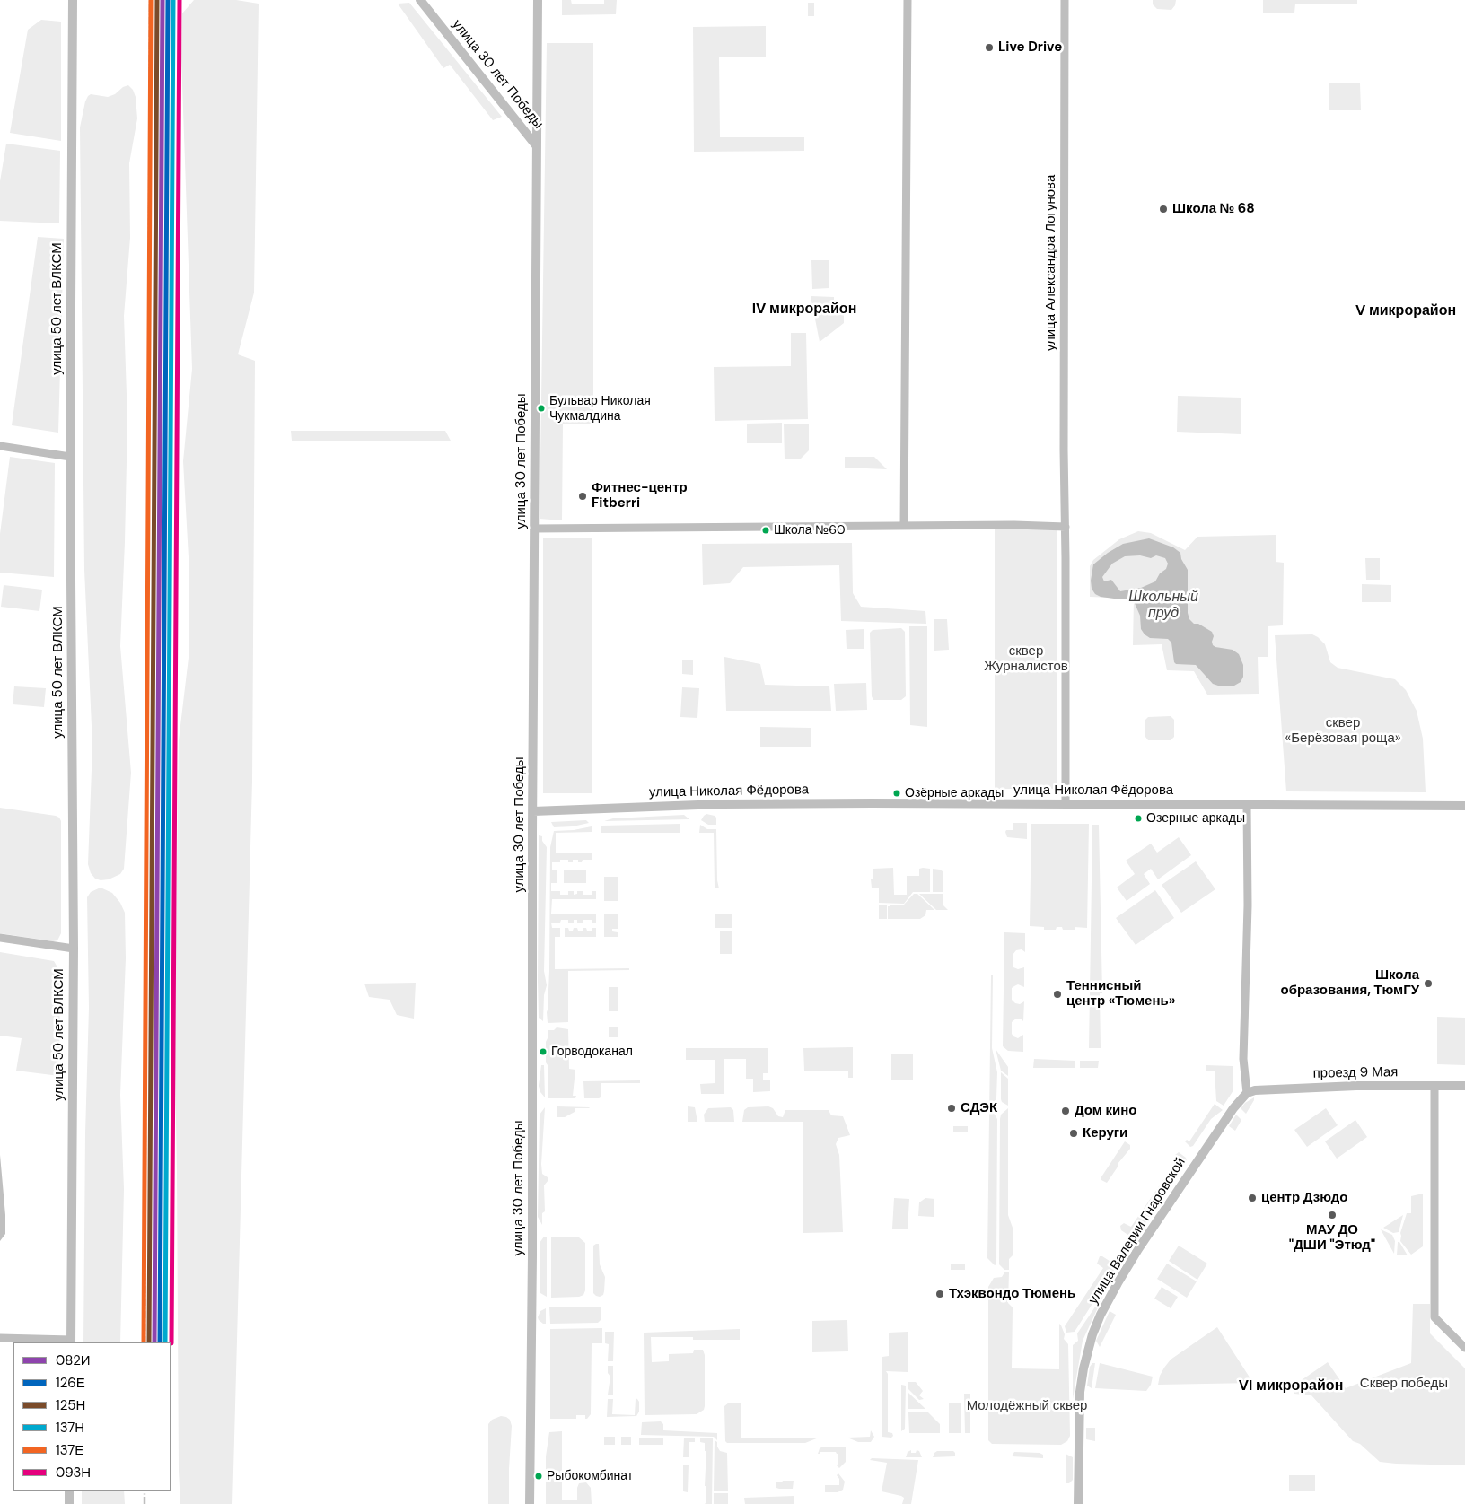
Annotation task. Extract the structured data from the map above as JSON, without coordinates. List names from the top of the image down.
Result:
{
  "streets": {
    "street": [
      "улица 30 лет Победы",
      "улица Александра Логунова",
      "улица 50 лет ВЛКСМ",
      "улица Николая Фёдорова",
      "проезд 9 Мая",
      "улица Валерии Гнаровской"
    ]
  },
  "crossings": [
    ["улица 30 лет Победы", "улица Николая Фёдорова"],
    ["улица Александра Логунова", "улица Николая Фёдорова"],
    ["проезд 9 Мая", "улица Валерии Гнаровской"]
  ],
  "districts": ["IV микрорайон", "V микрорайон", "VI микрорайон"],
  "water": ["Школьный пруд"],
  "parks": [
    "сквер Журналистов",
    "сквер «Берёзовая роща»",
    "Сквер победы",
    "Молодёжный сквер"
  ],
  "places": [
    "Live Drive",
    "Школа № 68",
    "Бульвар Николая Чукмалдина",
    "Фитнес-центр Fitberri",
    "Школа №60",
    "Озёрные аркады",
    "Озерные аркады",
    "Школа образования, ТюмГУ",
    "Теннисный центр «Тюмень»",
    "Горводоканал",
    "СДЭК",
    "Дом кино",
    "Керуги",
    "центр Дзюдо",
    "МАУ ДО \"ДШИ \"Этюд\"",
    "Тхэквондо Тюмень",
    "Рыбокомбинат"
  ],
  "lines": [
    "transit line 082И",
    "transit line 126Е",
    "transit line 125Н",
    "transit line 137Н",
    "transit line 137Е",
    "transit line 093Н"
  ],
  "legend": [
    "082И",
    "126Е",
    "125Н",
    "137Н",
    "137Е",
    "093Н"
  ]
}
